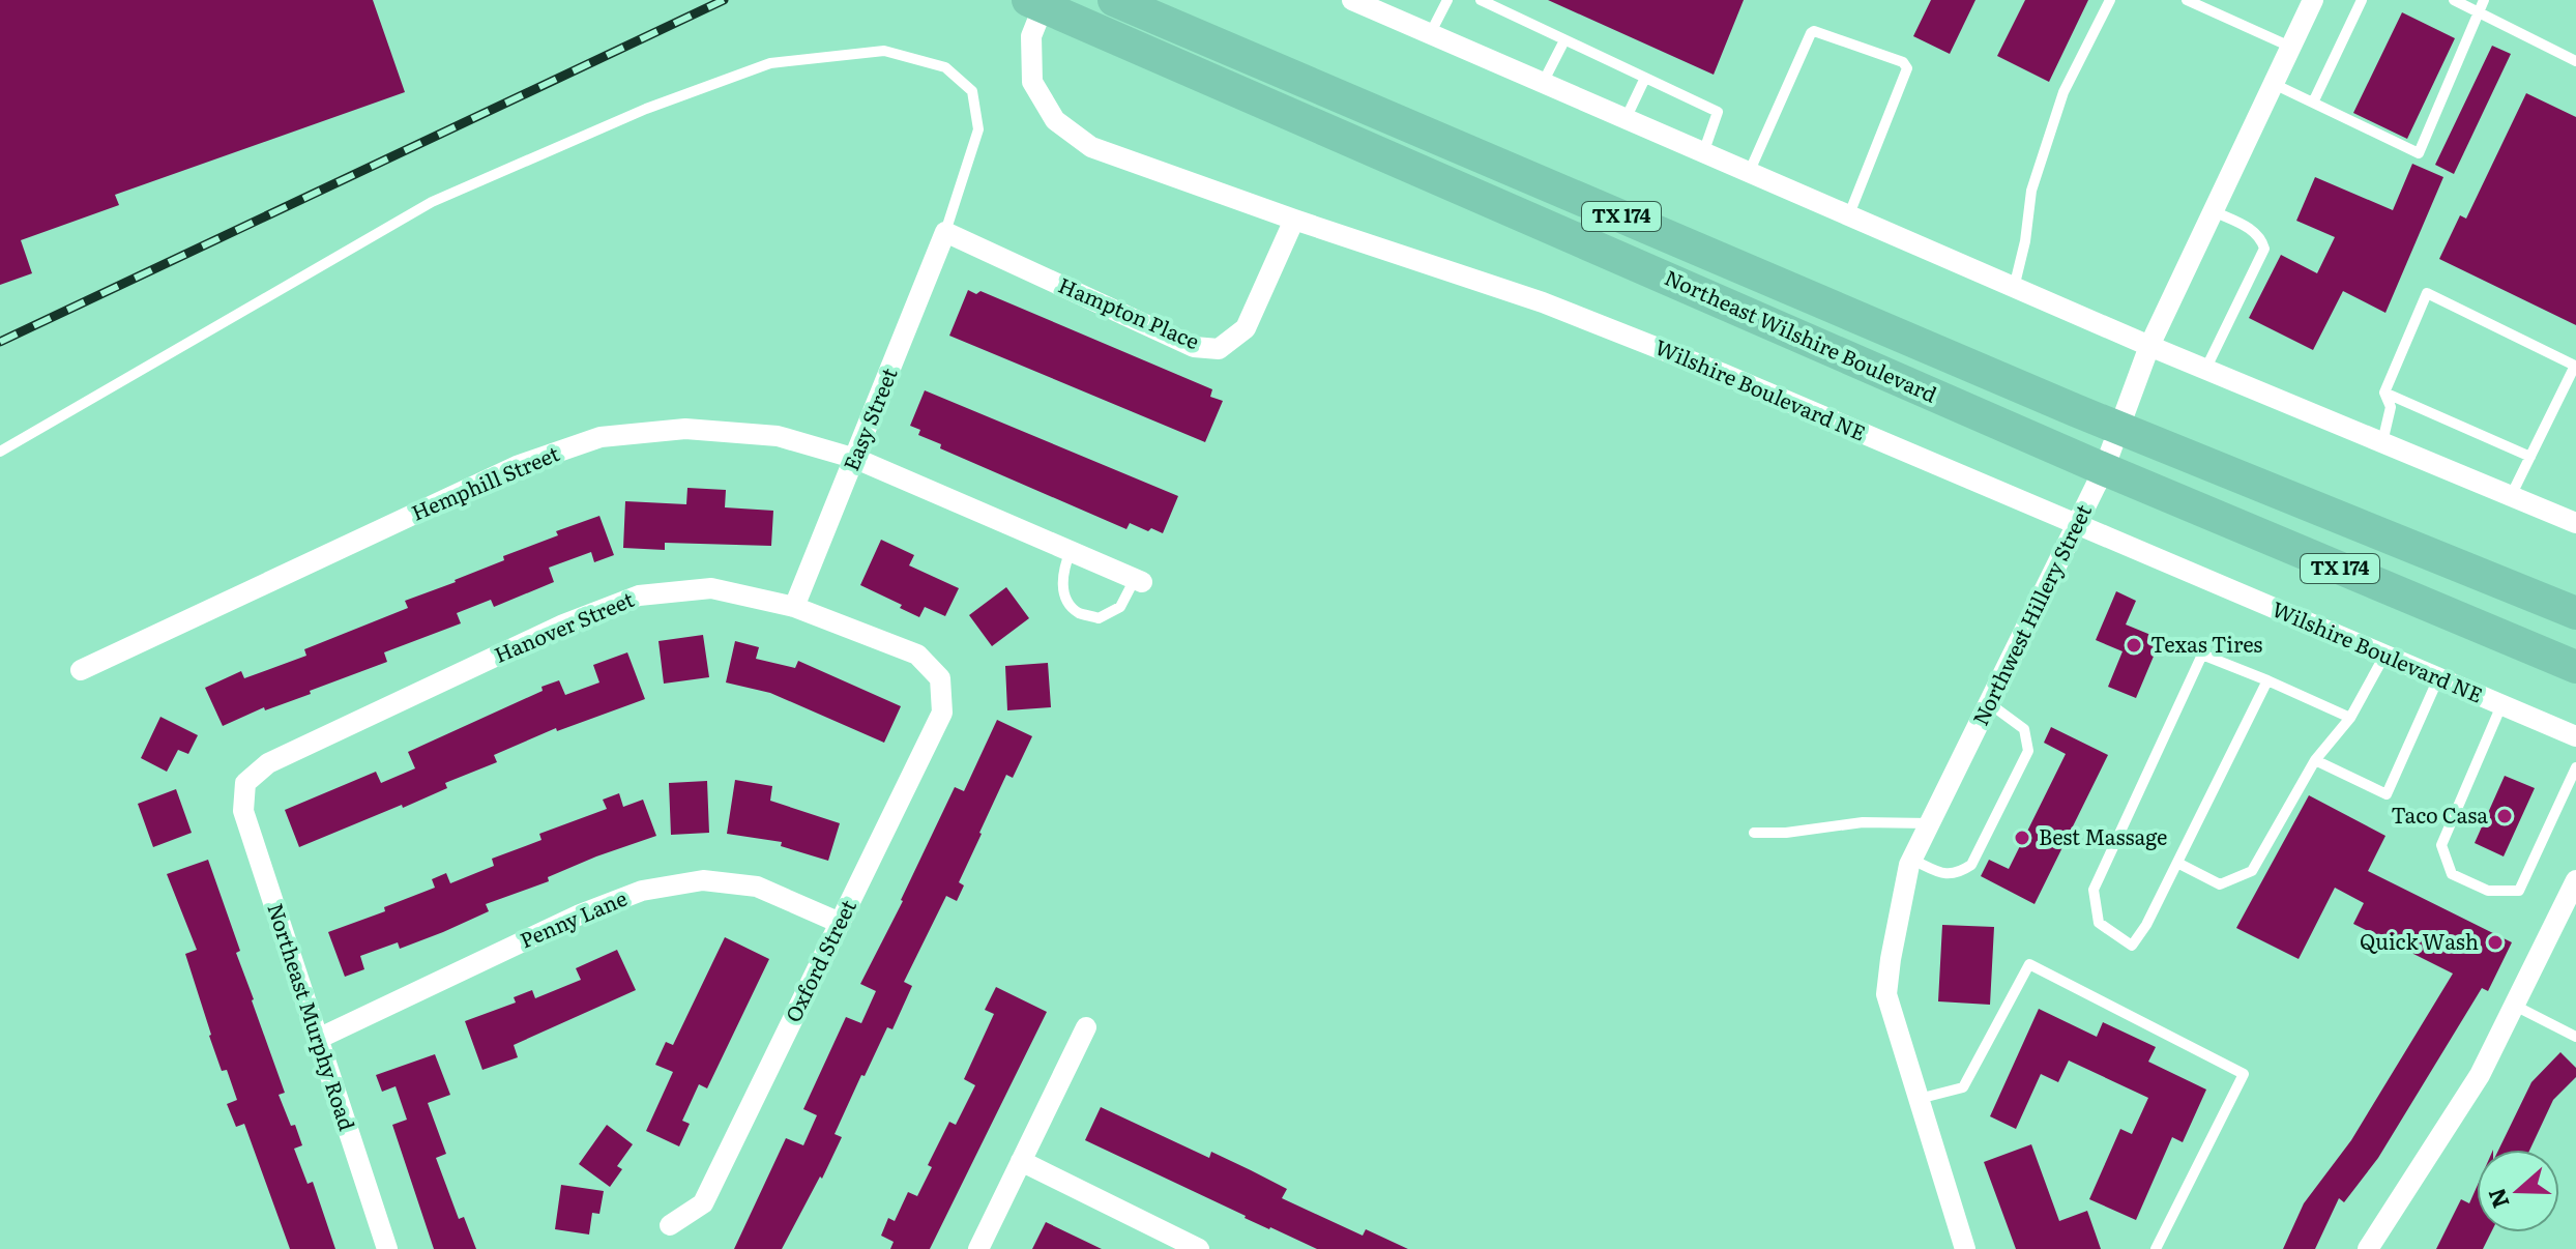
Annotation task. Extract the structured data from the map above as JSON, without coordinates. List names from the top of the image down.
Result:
{
  "streets": {
    "main road": ["TX 174", "Northeast Wilshire Boulevard"],
    "street": [
      "Hampton Place",
      "Wilshire Boulevard NE",
      "Easy Street",
      "Hemphill Street",
      "Northwest Hillery Street",
      "Hanover Street",
      "Penny Lane",
      "Oxford Street",
      "Northeast Murphy Road"
    ]
  },
  "crossings": [
    ["Hampton Place", "Wilshire Boulevard NE"],
    ["Hampton Place", "Easy Street"],
    ["Northeast Wilshire Boulevard", "Northwest Hillery Street"],
    ["Wilshire Boulevard NE", "Northwest Hillery Street"],
    ["Easy Street", "Hemphill Street"],
    ["Easy Street", "Hanover Street"],
    ["Hanover Street", "Oxford Street"],
    ["Hanover Street", "Northeast Murphy Road"],
    ["Penny Lane", "Oxford Street"],
    ["Penny Lane", "Northeast Murphy Road"]
  ],
  "places": [
    "Texas Tires",
    "Taco Casa",
    "Best Massage",
    "Quick Wash"
  ],
  "north": "left"
}
